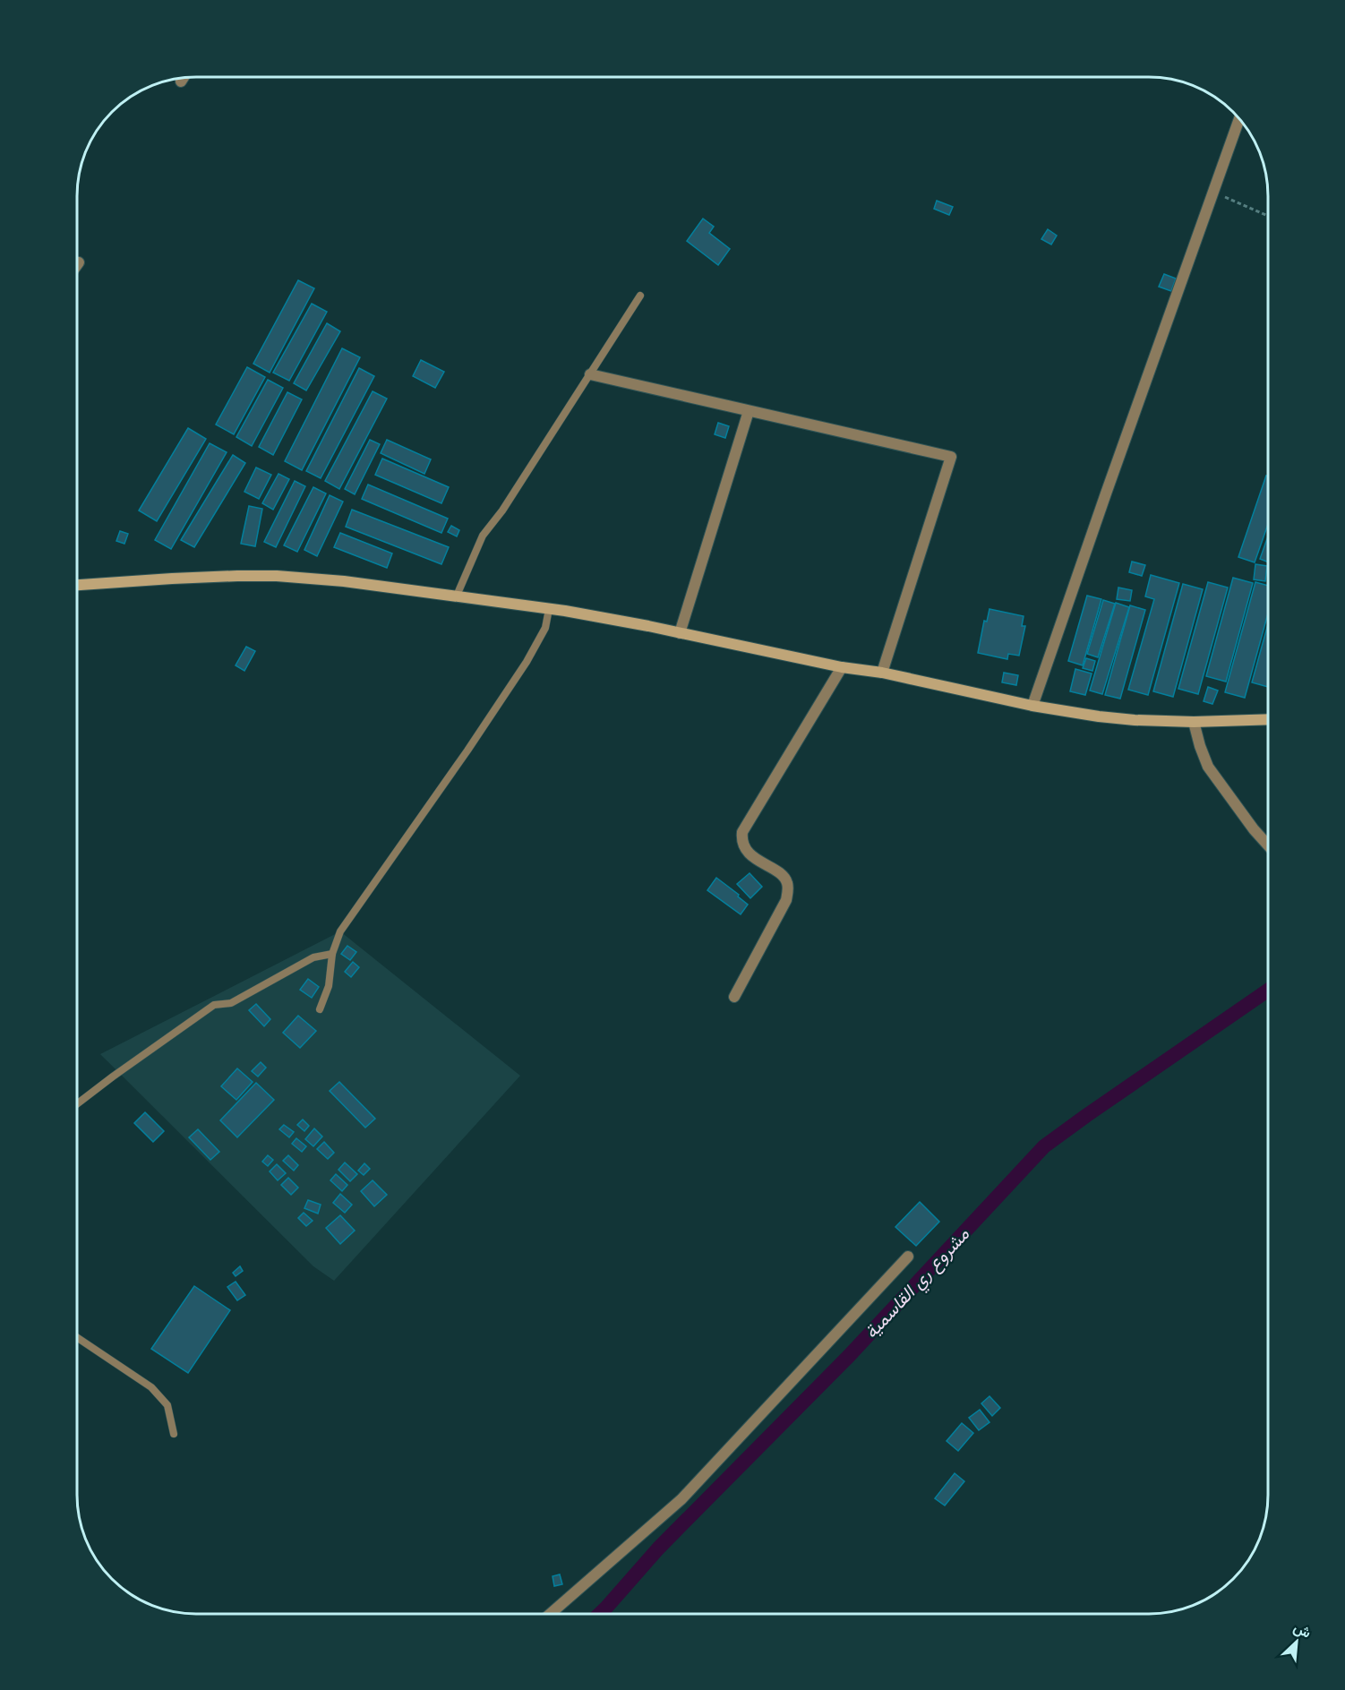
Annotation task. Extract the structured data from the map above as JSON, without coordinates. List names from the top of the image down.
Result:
{
  "water": ["مشروع ري القاسمية"],
  "north": "top right"
}
